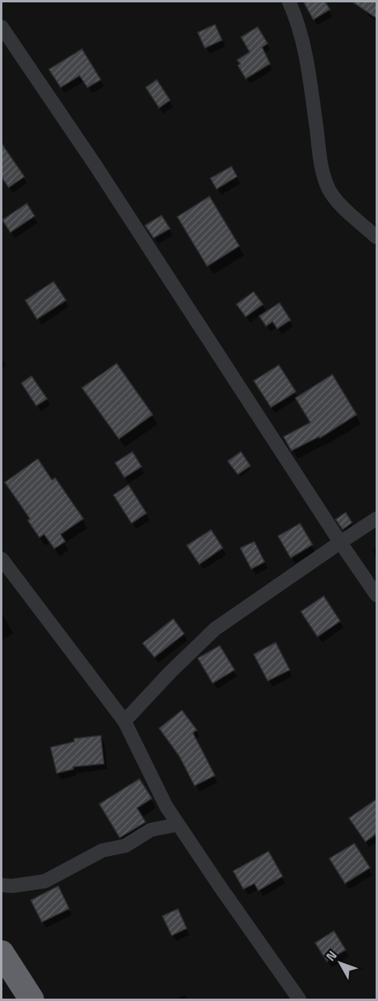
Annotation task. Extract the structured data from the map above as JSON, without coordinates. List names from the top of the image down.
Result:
{
  "north": "top left"
}
